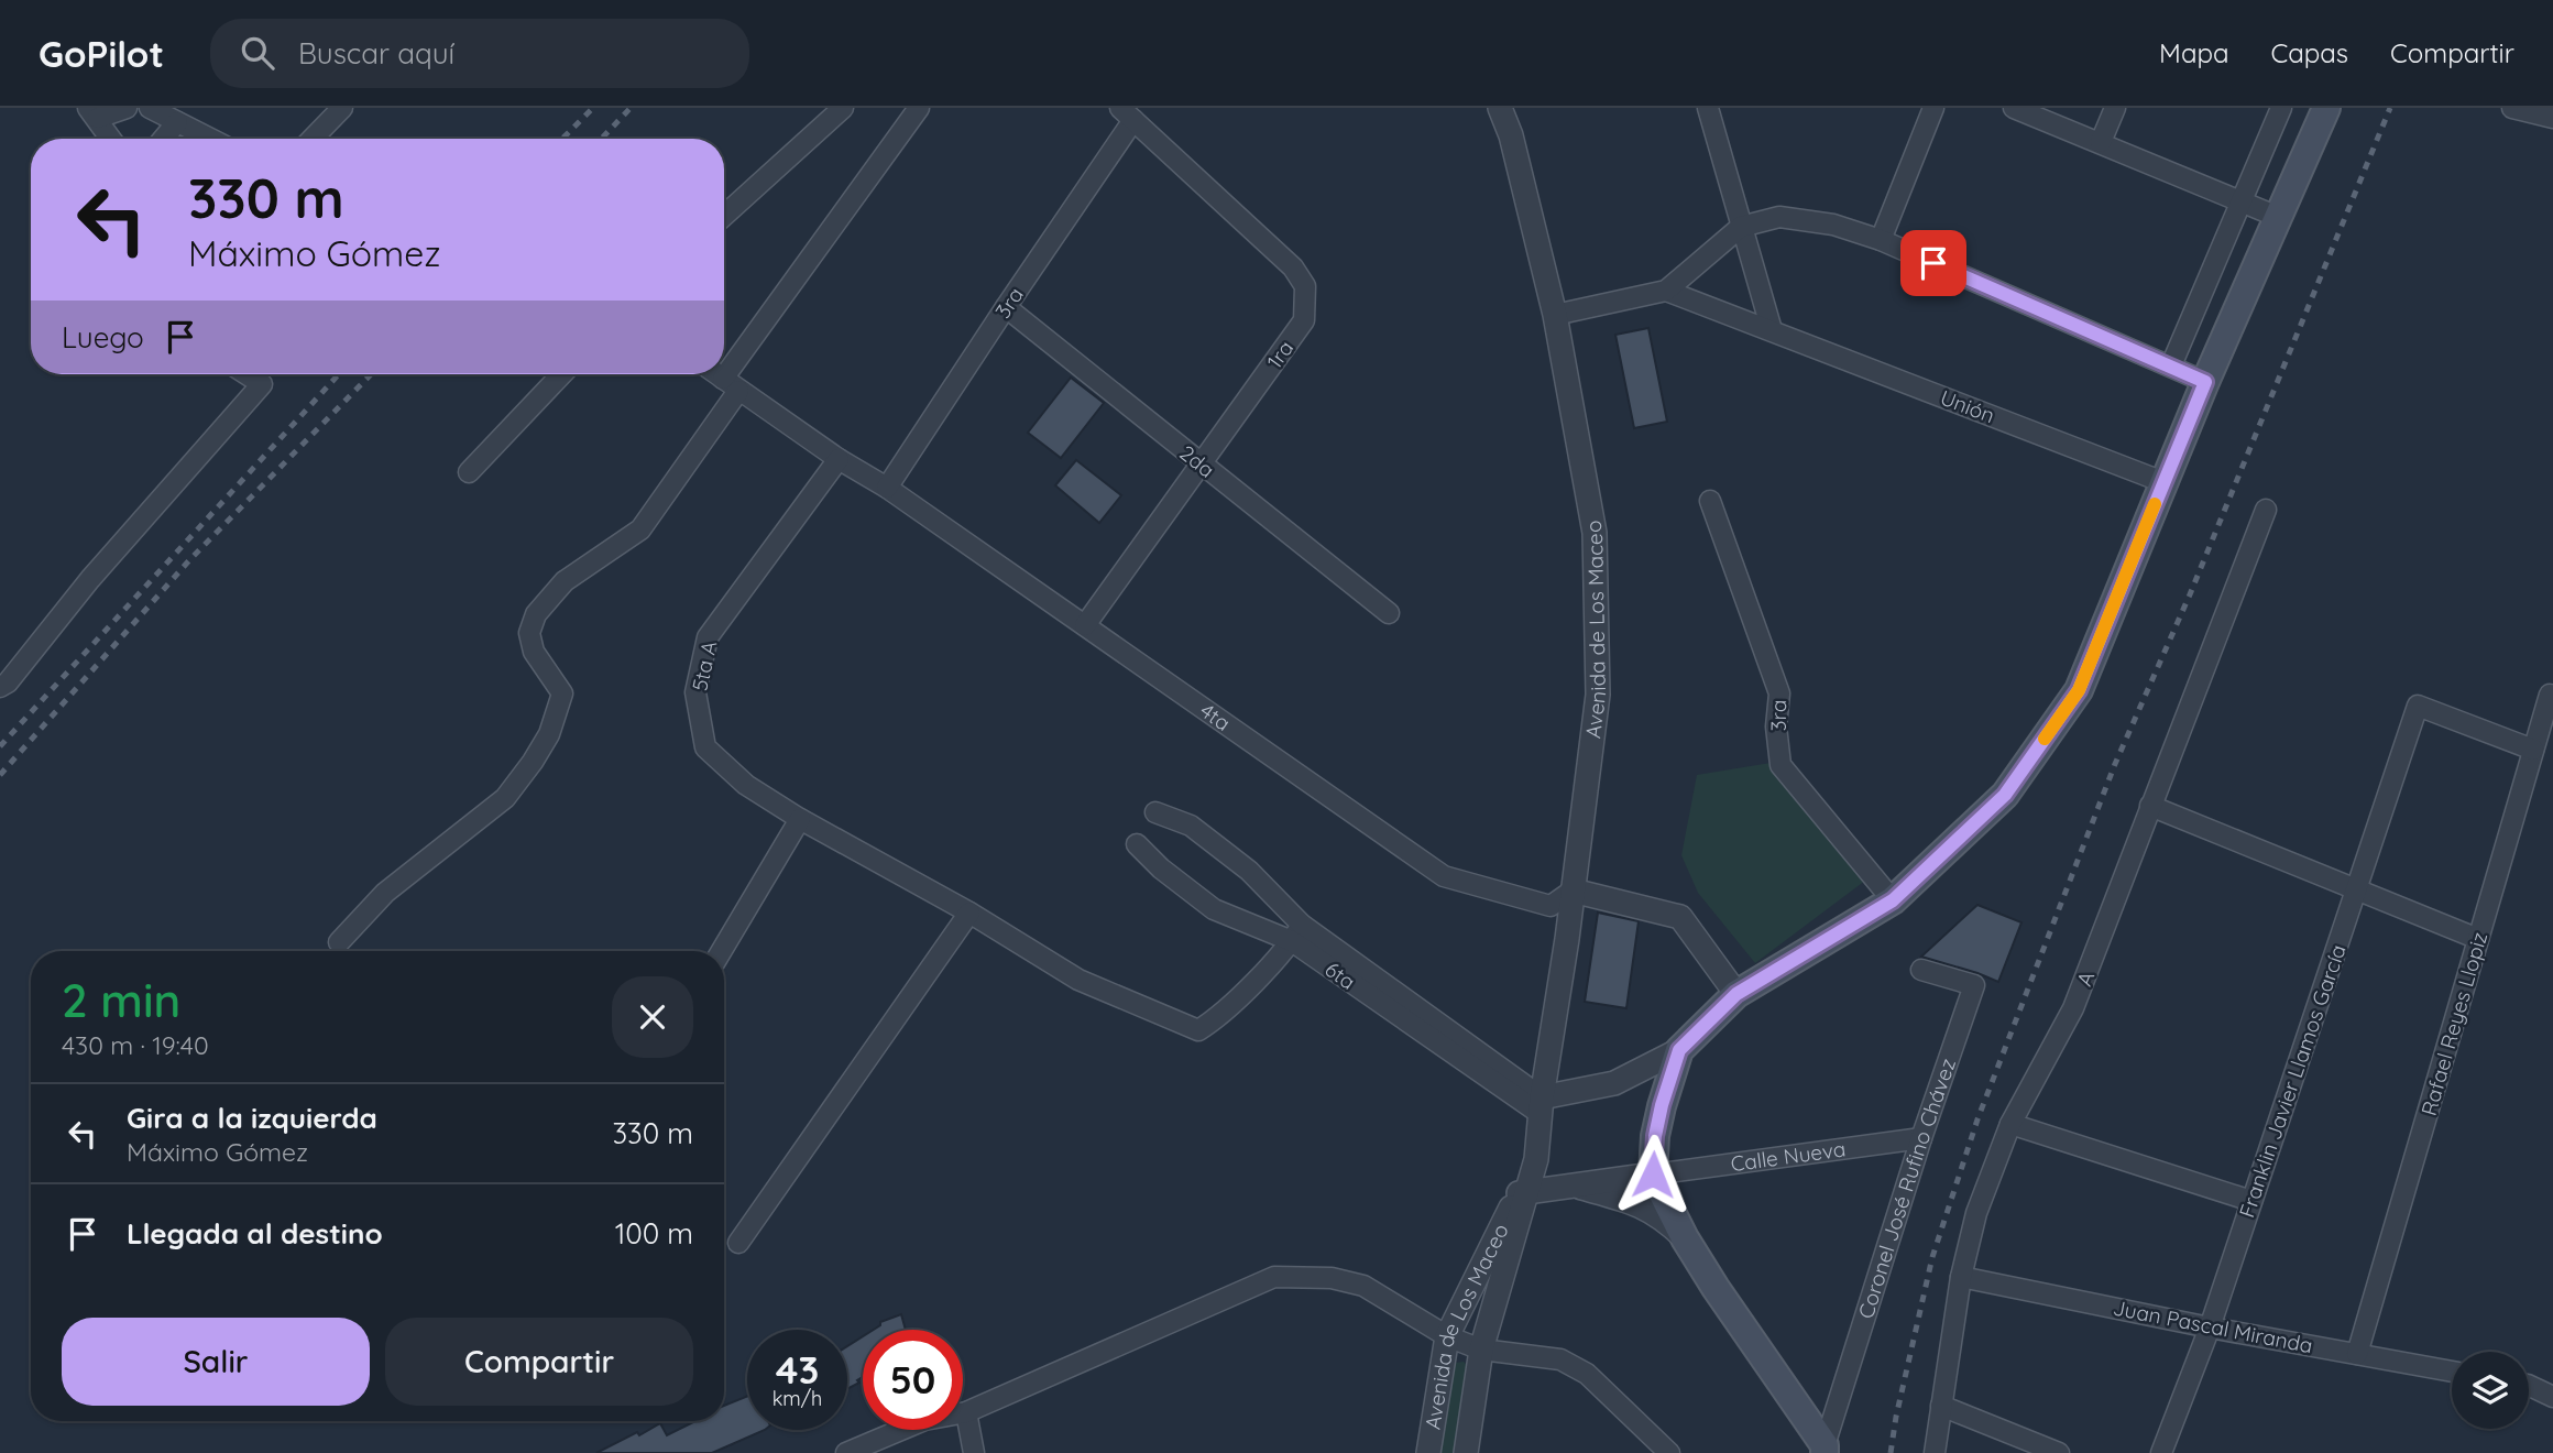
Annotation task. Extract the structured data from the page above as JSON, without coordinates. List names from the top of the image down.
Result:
{
  "streets": {
    "main road": ["Coronel José Rufino Chávez"],
    "street": [
      "3ra",
      "1ra",
      "Unión",
      "2da",
      "Avenida de Los Maceo",
      "5ta A",
      "4ta",
      "6ta",
      "A",
      "Rafael Reyes Llopiz",
      "Franklin Javier Llamos García",
      "Calle Nueva",
      "Juan Pascal Miranda"
    ]
  },
  "crossings": [
    ["3ra", "1ra"],
    ["3ra", "2da"],
    ["3ra", "4ta"],
    ["3ra", "Coronel José Rufino Chávez"],
    ["1ra", "2da"],
    ["1ra", "4ta"],
    ["Unión", "Coronel José Rufino Chávez"],
    ["Avenida de Los Maceo", "4ta"],
    ["Avenida de Los Maceo", "6ta"],
    ["Avenida de Los Maceo", "Calle Nueva"],
    ["5ta A", "4ta"],
    ["5ta A", "6ta"],
    ["A", "Juan Pascal Miranda"],
    ["Rafael Reyes Llopiz", "Franklin Javier Llamos García"],
    ["Rafael Reyes Llopiz", "Juan Pascal Miranda"],
    ["Franklin Javier Llamos García", "Juan Pascal Miranda"],
    ["Calle Nueva", "Coronel José Rufino Chávez"]
  ],
  "page": {
    "header": "GoPilot",
    "search": "Buscar aquí",
    "nav": ["Mapa", "Capas", "Compartir"],
    "turn": ["330 m", "Máximo Gómez"],
    "then": "Luego",
    "heading": ["2 min", "430 m · 19:40"],
    "list": [
      {
        "name": "Gira a la izquierda",
        "note": "Máximo Gómez",
        "value": "330 m"
      },
      {
        "name": "Llegada al destino",
        "value": "100 m"
      }
    ],
    "buttons": ["Salir", "Compartir"],
    "speed": "43 km/h",
    "limit": "50"
  }
}
